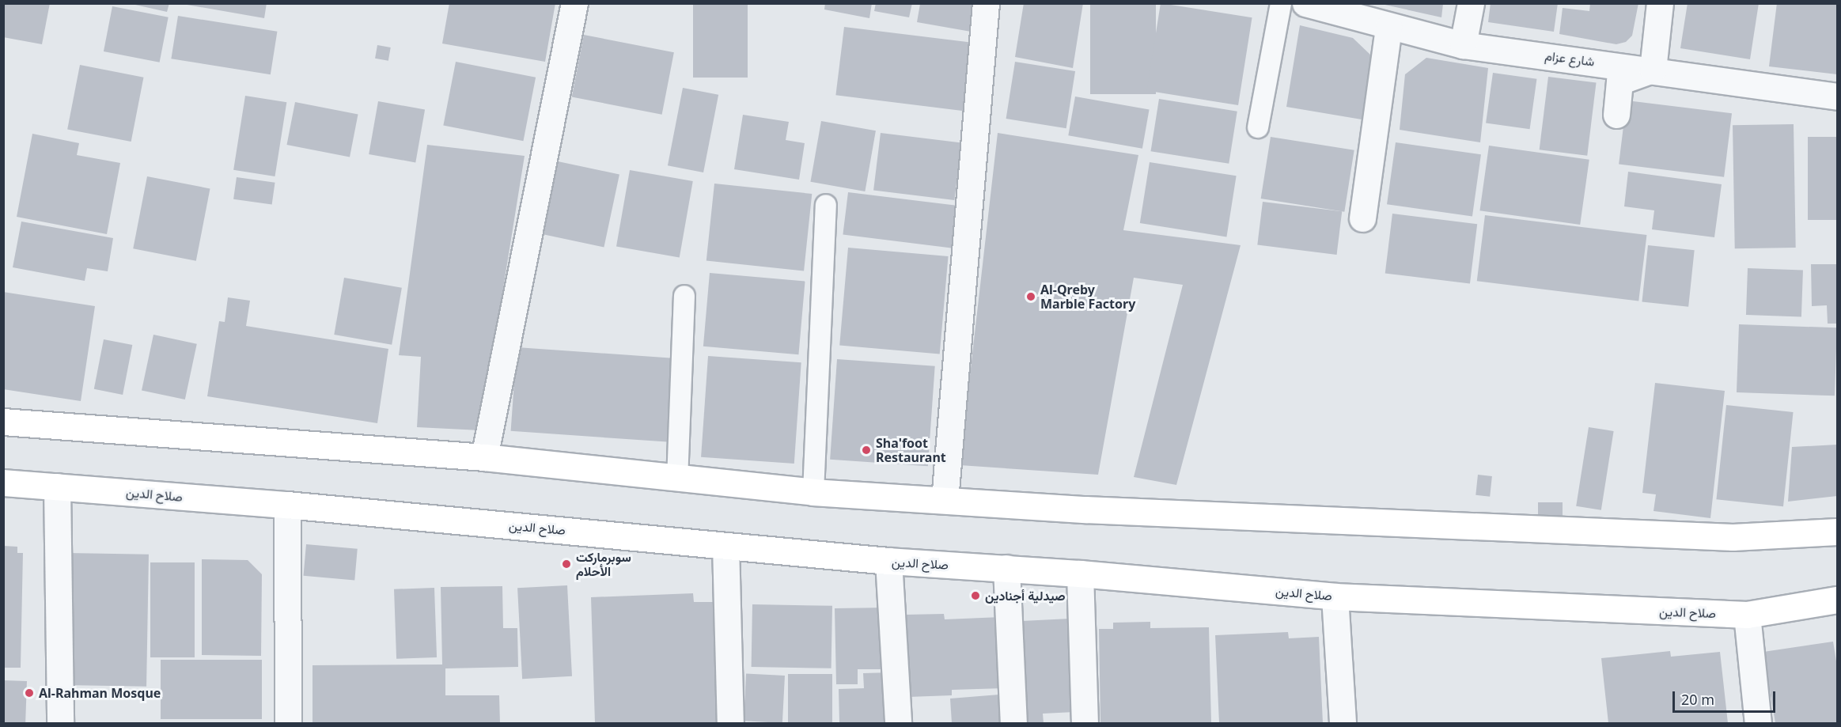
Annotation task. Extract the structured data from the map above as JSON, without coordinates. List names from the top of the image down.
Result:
{
  "streets": {
    "highway": ["صلاح الدين"],
    "street": ["شارع عزام"]
  },
  "places": [
    "Al-Qreby Marble Factory",
    "Sha'foot Restaurant",
    "سوبرماركت الأحلام",
    "صيدلية أجنادين",
    "Al-Rahman Mosque"
  ],
  "scale_bar": "20 m"
}
